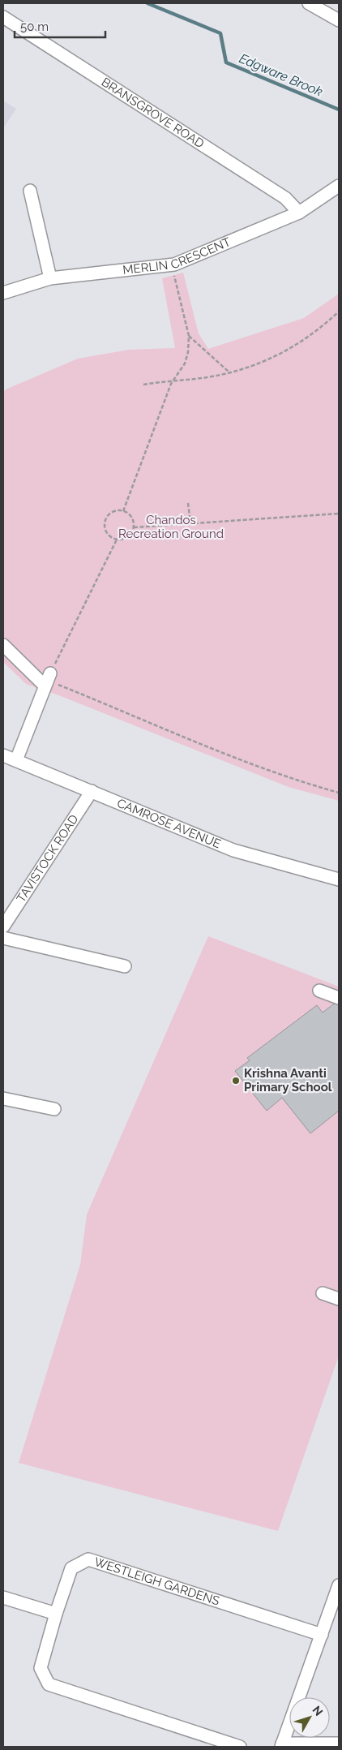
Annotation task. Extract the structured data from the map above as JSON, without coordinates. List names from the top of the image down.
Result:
{
  "streets": {
    "street": [
      "BRANSGROVE ROAD",
      "MERLIN CRESCENT",
      "CAMROSE AVENUE",
      "TAVISTOCK ROAD",
      "WESTLEIGH GARDENS"
    ]
  },
  "crossings": [
    ["BRANSGROVE ROAD", "MERLIN CRESCENT"],
    ["CAMROSE AVENUE", "TAVISTOCK ROAD"]
  ],
  "water": ["Edgware Brook"],
  "parks": ["Chandos Recreation Ground"],
  "places": ["Krishna Avanti Primary School"],
  "scale_bar": "50 m",
  "north": "top right"
}
